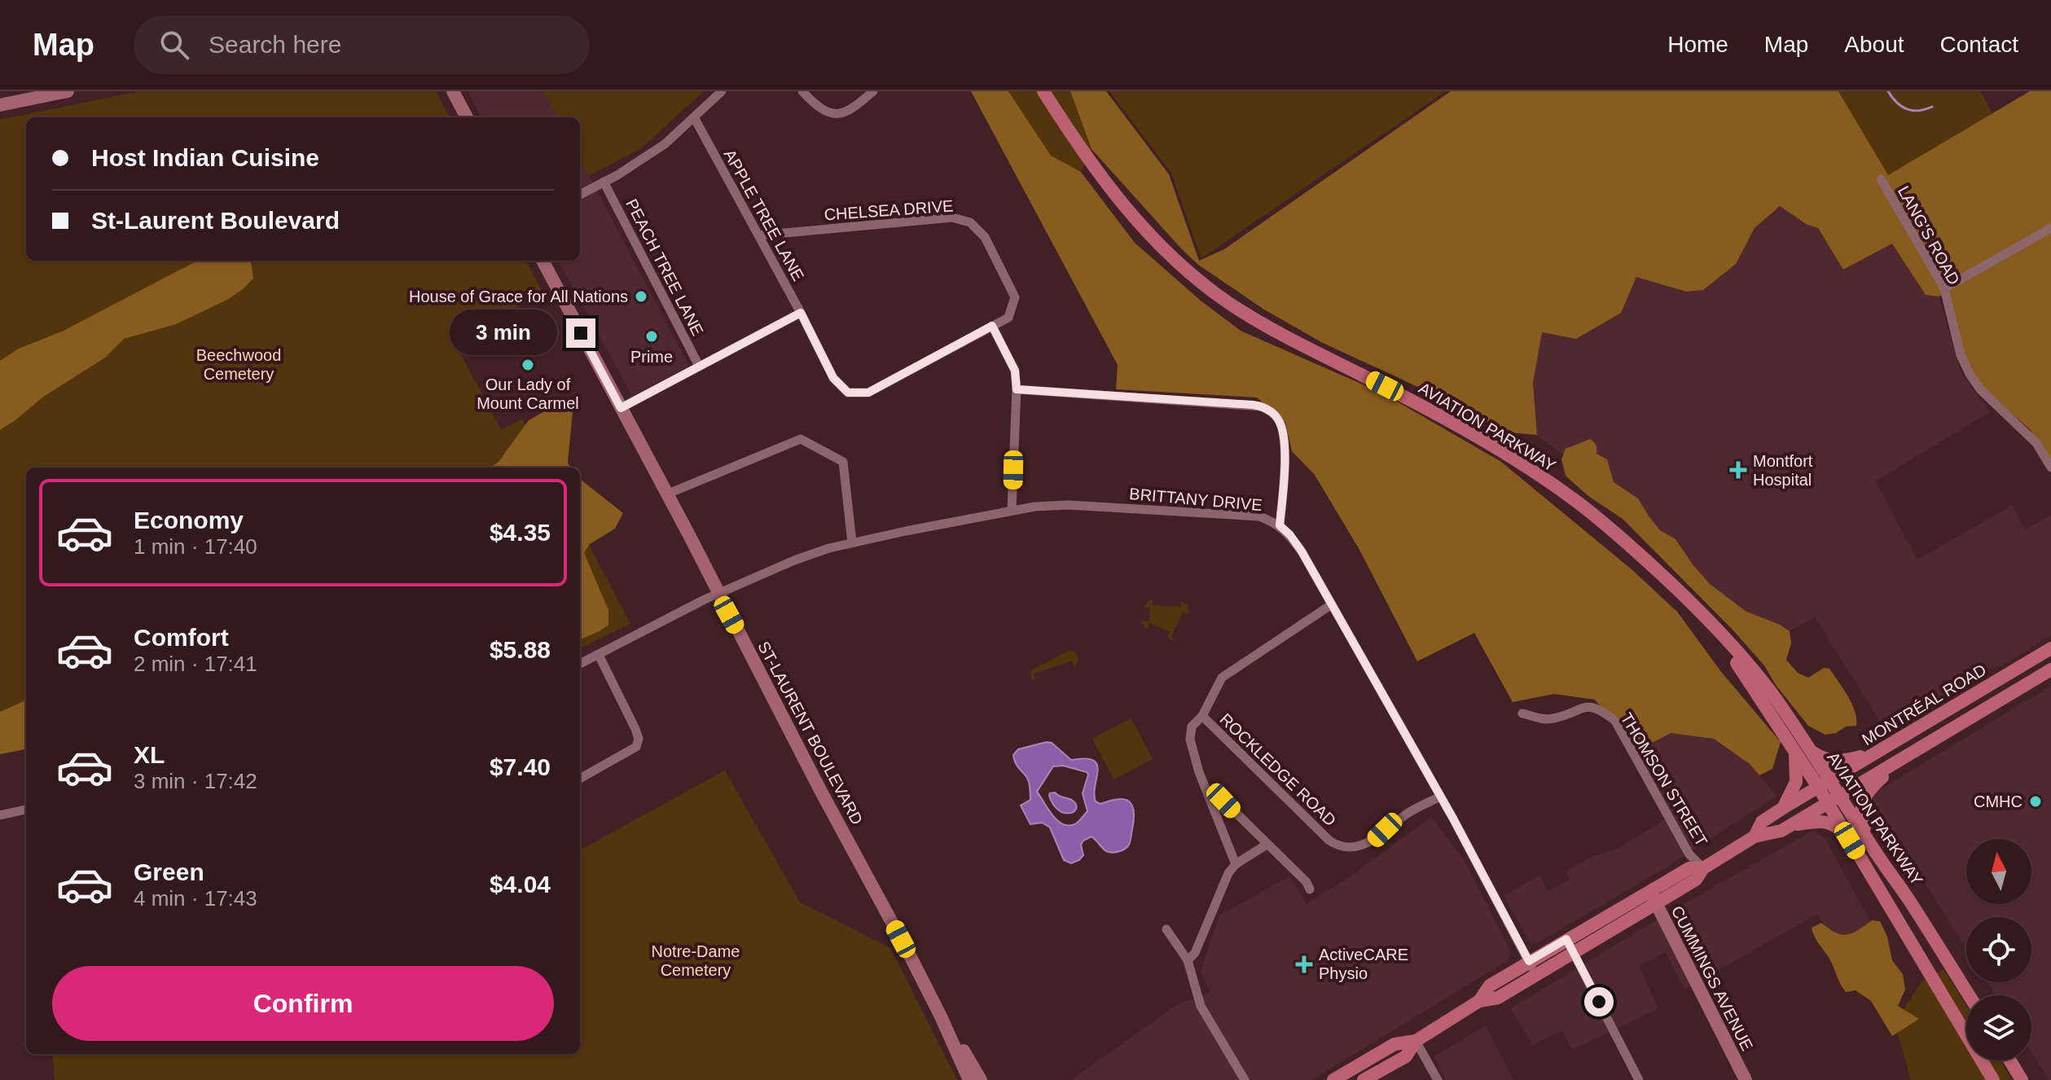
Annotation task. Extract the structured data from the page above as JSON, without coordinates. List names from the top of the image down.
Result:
{
  "streets": {
    "main road": [
      "AVIATION PARKWAY",
      "MONTRÉAL ROAD",
      "ST-LAURENT BOULEVARD",
      "CUMMINGS AVENUE"
    ],
    "street": [
      "CHELSEA DRIVE",
      "APPLE TREE LANE",
      "LANG'S ROAD",
      "PEACH TREE LANE",
      "BRITTANY DRIVE",
      "ROCKLEDGE ROAD",
      "THOMSON STREET"
    ]
  },
  "crossings": [
    ["CHELSEA DRIVE", "APPLE TREE LANE"],
    ["AVIATION PARKWAY", "MONTRÉAL ROAD"],
    ["BRITTANY DRIVE", "MONTRÉAL ROAD"],
    ["BRITTANY DRIVE", "ST-LAURENT BOULEVARD"],
    ["BRITTANY DRIVE", "ROCKLEDGE ROAD"],
    ["MONTRÉAL ROAD", "THOMSON STREET"],
    ["MONTRÉAL ROAD", "CUMMINGS AVENUE"]
  ],
  "parks": ["Beechwood Cemetery", "Notre-Dame Cemetery"],
  "places": {
    "other": [
      "House of Grace for All Nations",
      "Prime",
      "Our Lady of Mount Carmel",
      "CMHC"
    ],
    "health": ["Montfort Hospital", "ActiveCARE Physio"]
  },
  "north": "top",
  "page": {
    "header": "Map",
    "search": "Search here",
    "nav": [
      "Home",
      "Map",
      "About",
      "Contact"
    ],
    "banner": ["Host Indian Cuisine", "St-Laurent Boulevard"],
    "bubble": "3 min",
    "list": [
      {
        "name": "Economy",
        "note": "1 min · 17:40",
        "value": "$4.35"
      },
      {
        "name": "Comfort",
        "note": "2 min · 17:41",
        "value": "$5.88"
      },
      {
        "name": "XL",
        "note": "3 min · 17:42",
        "value": "$7.40"
      },
      {
        "name": "Green",
        "note": "4 min · 17:43",
        "value": "$4.04"
      }
    ],
    "buttons": "Confirm"
  }
}
